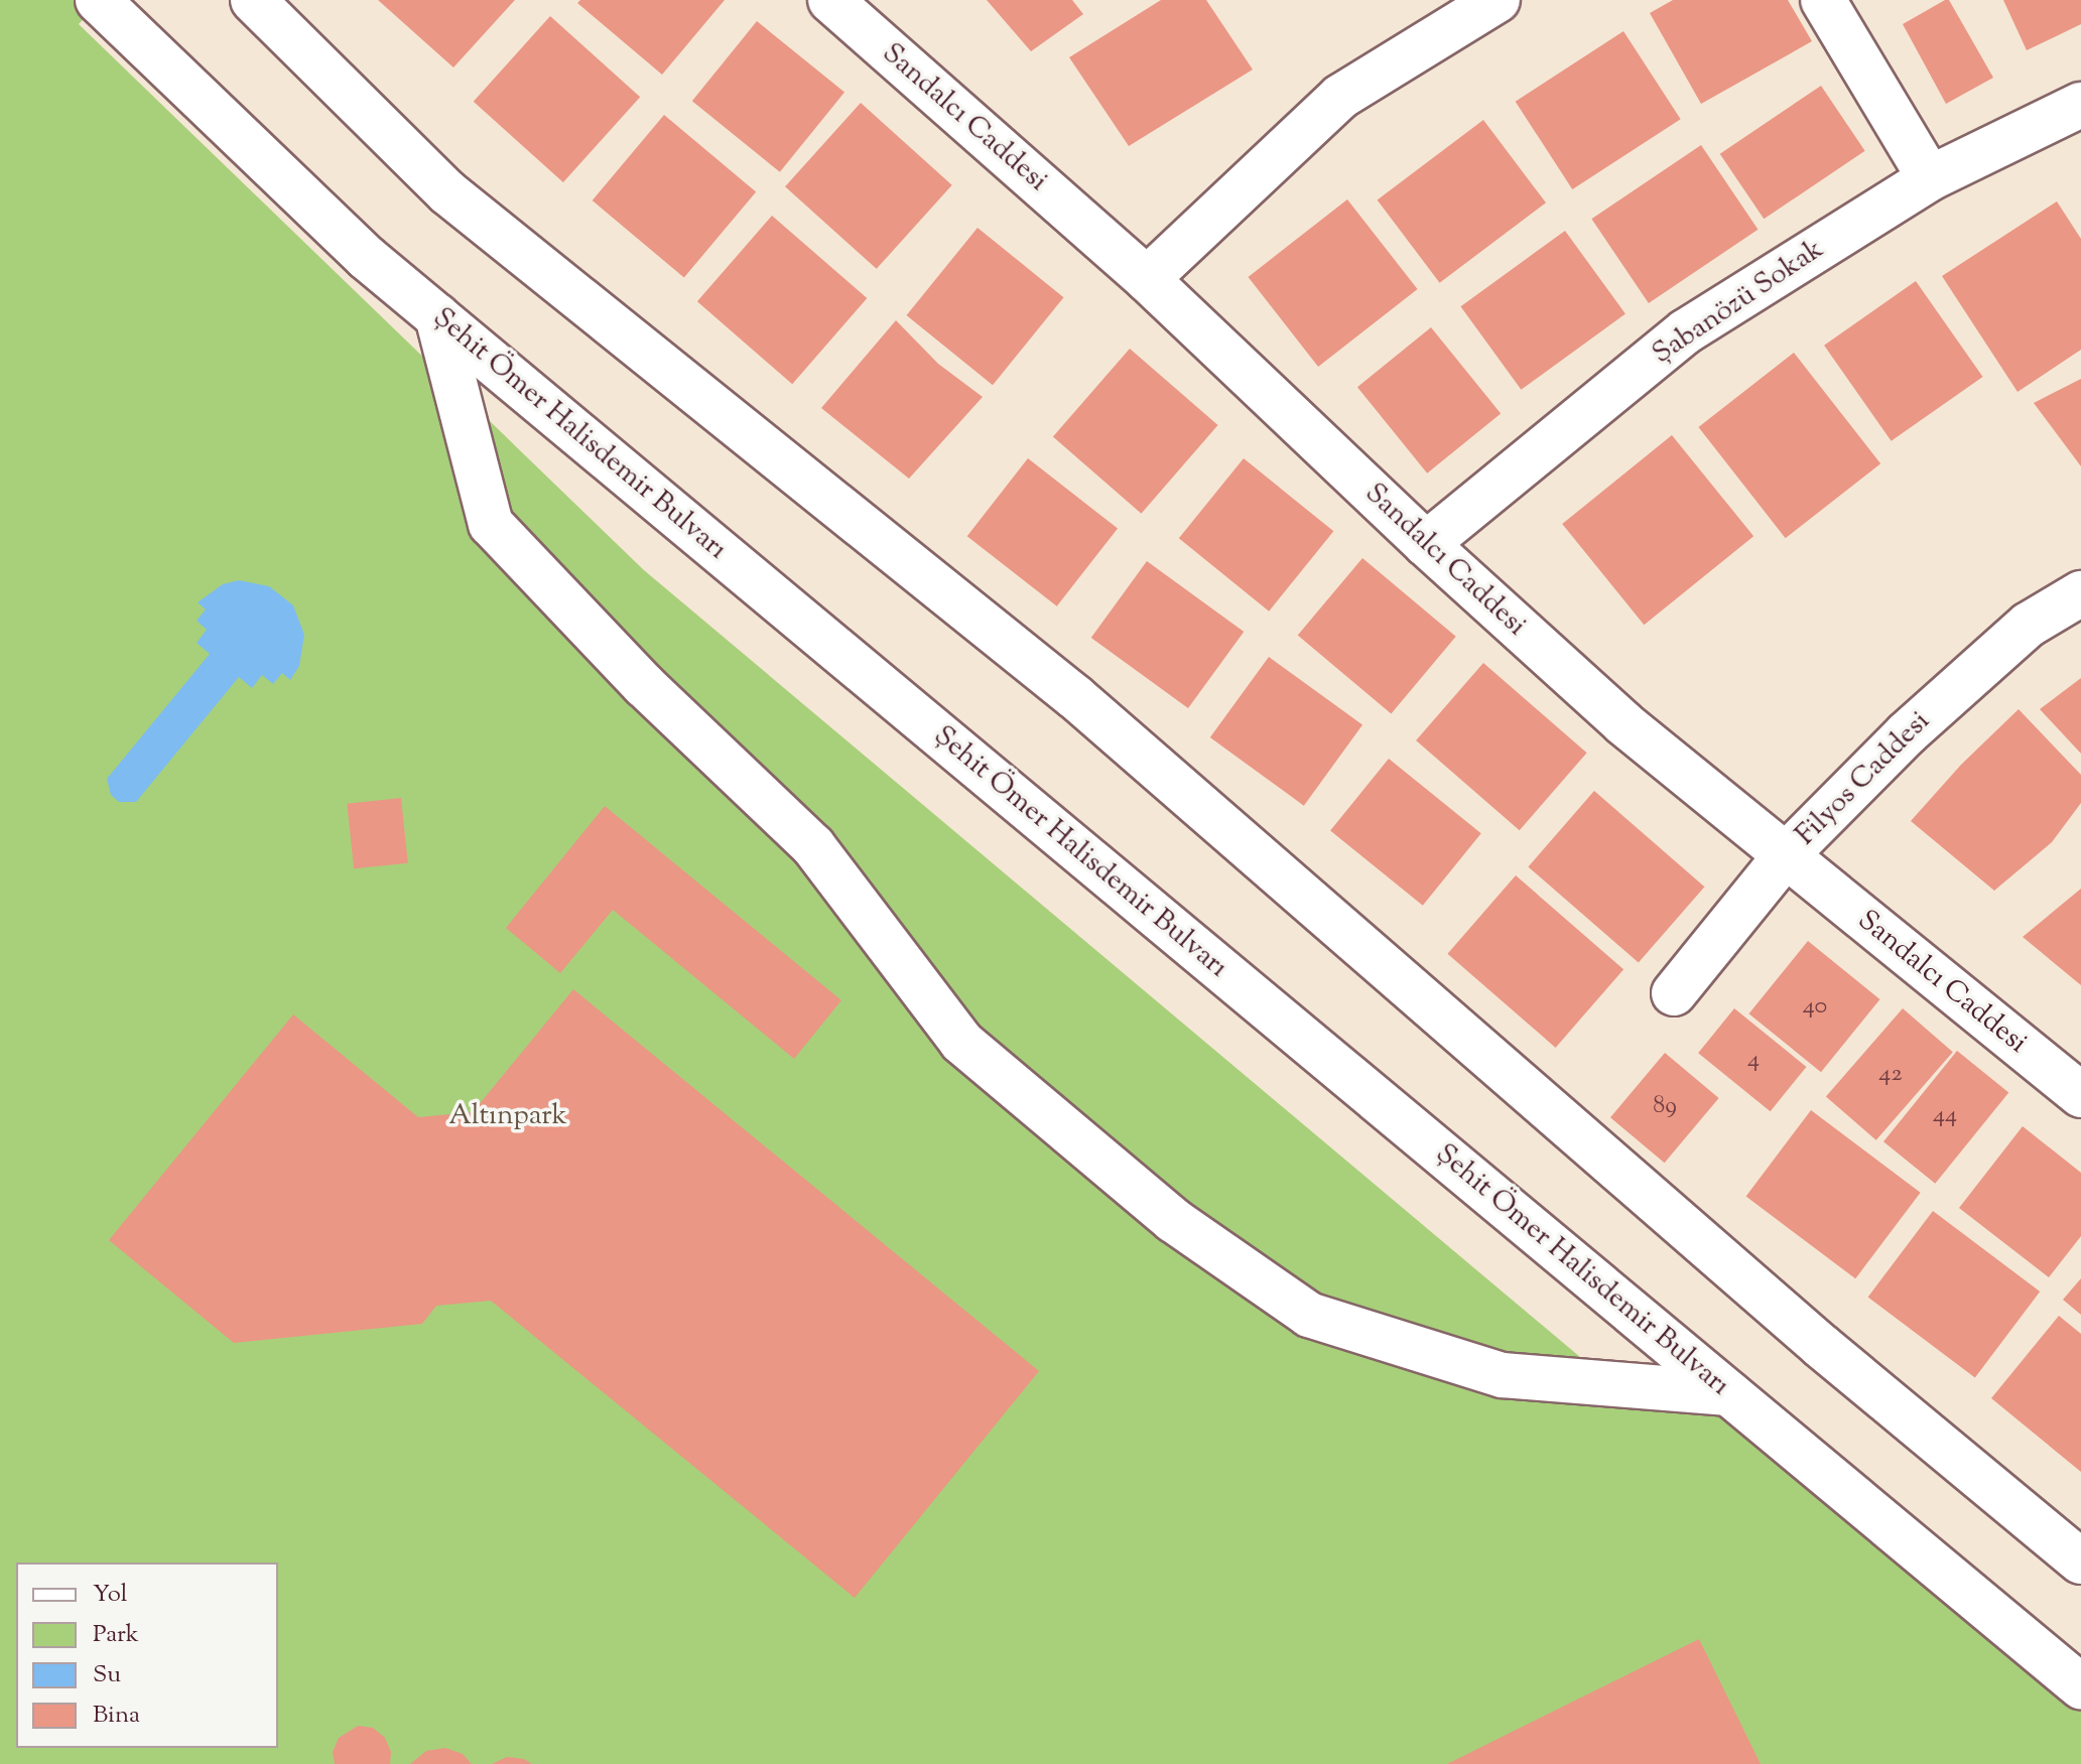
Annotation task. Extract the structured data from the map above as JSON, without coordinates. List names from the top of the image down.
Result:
{
  "streets": {
    "main road": [
      "Sandalcı Caddesi",
      "Şabanözü Sokak",
      "Şehit Ömer Halisdemir Bulvarı",
      "Filyos Caddesi"
    ]
  },
  "crossings": [
    ["Sandalcı Caddesi", "Şabanözü Sokak"],
    ["Sandalcı Caddesi", "Filyos Caddesi"]
  ],
  "parks": ["Altınpark"],
  "house_numbers": [
    "40",
    "4",
    "42",
    "89",
    "44"
  ],
  "legend": [
    "Yol",
    "Park",
    "Su",
    "Bina"
  ]
}
